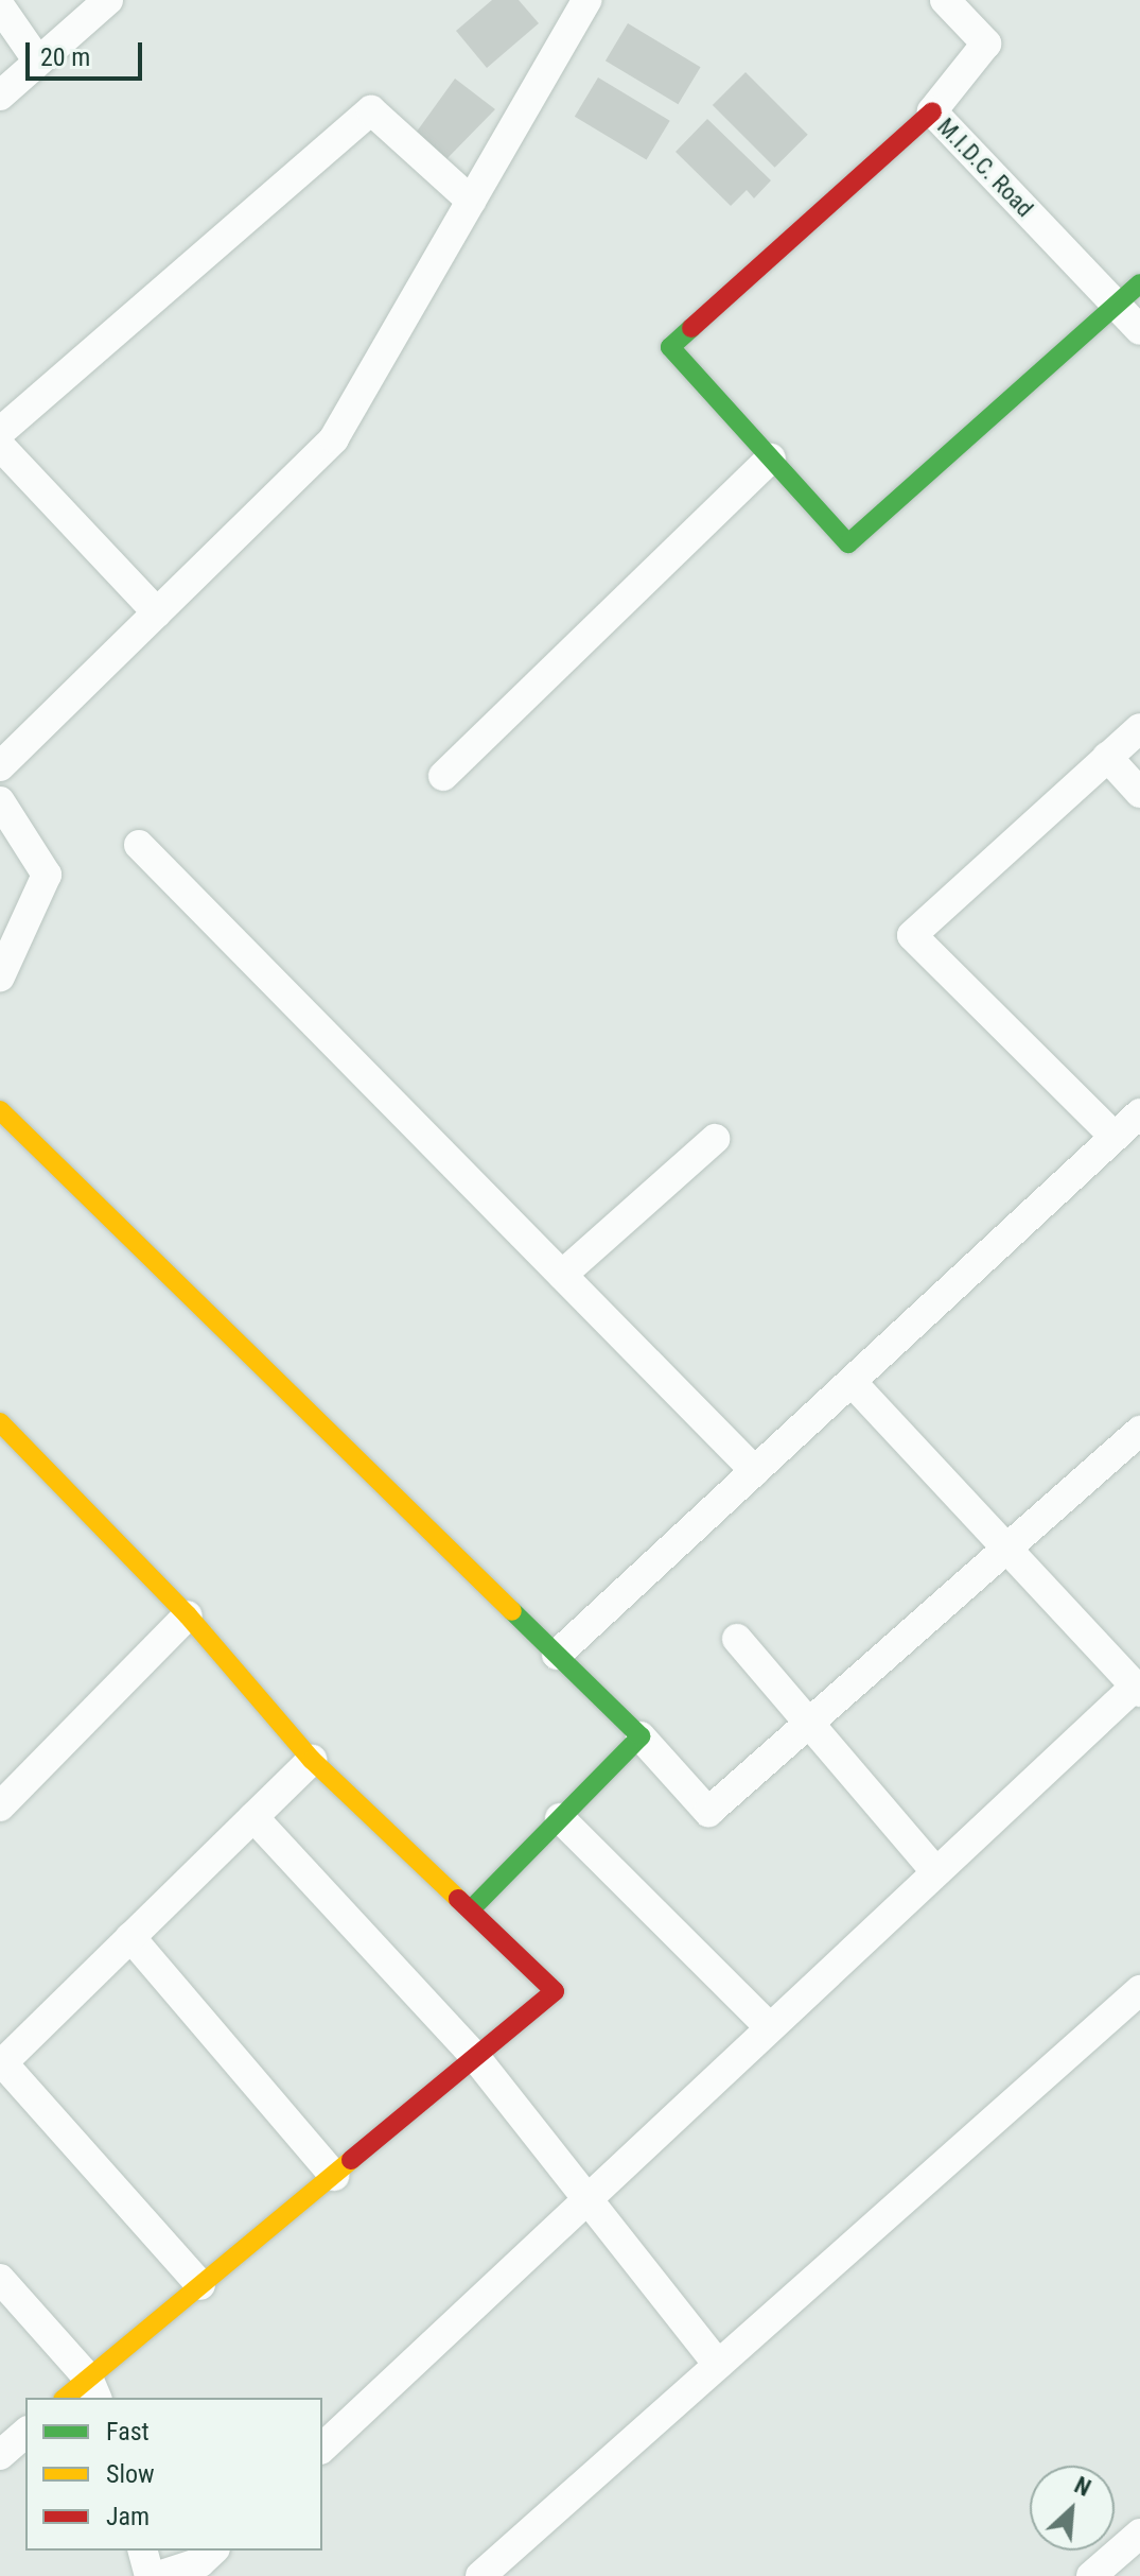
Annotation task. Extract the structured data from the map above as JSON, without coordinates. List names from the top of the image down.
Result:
{
  "streets": {
    "street": ["M.I.D.C. Road"]
  },
  "legend": ["Fast", "Slow", "Jam"],
  "scale_bar": "20 m",
  "north": "top right"
}
